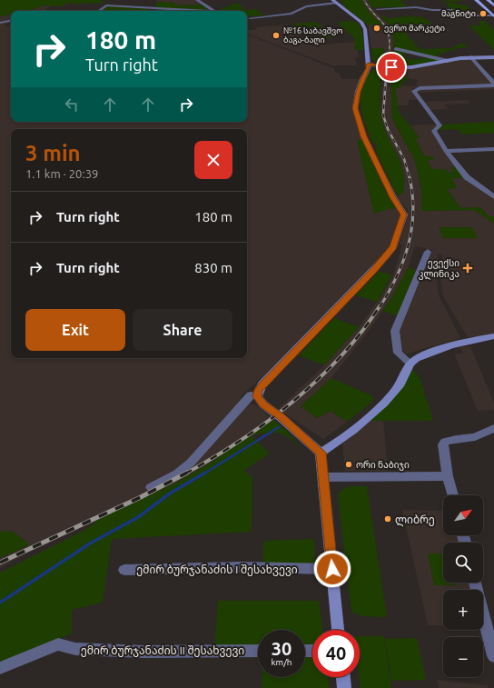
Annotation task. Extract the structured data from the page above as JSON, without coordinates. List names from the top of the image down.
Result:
{
  "streets": {
    "street": ["ემირ ბურჯანაძის I შესახვევი", "ემირ ბურჯანაძის II შესახვევი"]
  },
  "places": {
    "other": [
      "მაგნიტი",
      "ევრო მარკეტი",
      "№16 საბავშვო ბაგა-ბაღი",
      "ორი ნაბიჯი",
      "ლიბრე"
    ],
    "health": ["ევექსი კლინიკა"]
  },
  "north": "top right",
  "page": {
    "turn": ["180 m", "Turn right"],
    "heading": ["3 min", "1.1 km · 20:39"],
    "list": [
      {
        "name": "Turn right",
        "value": "180 m"
      },
      {
        "name": "Turn right",
        "value": "830 m"
      }
    ],
    "buttons": ["Exit", "Share"],
    "map_buttons": ["+", "−"],
    "speed": "30 km/h",
    "limit": "40"
  }
}
